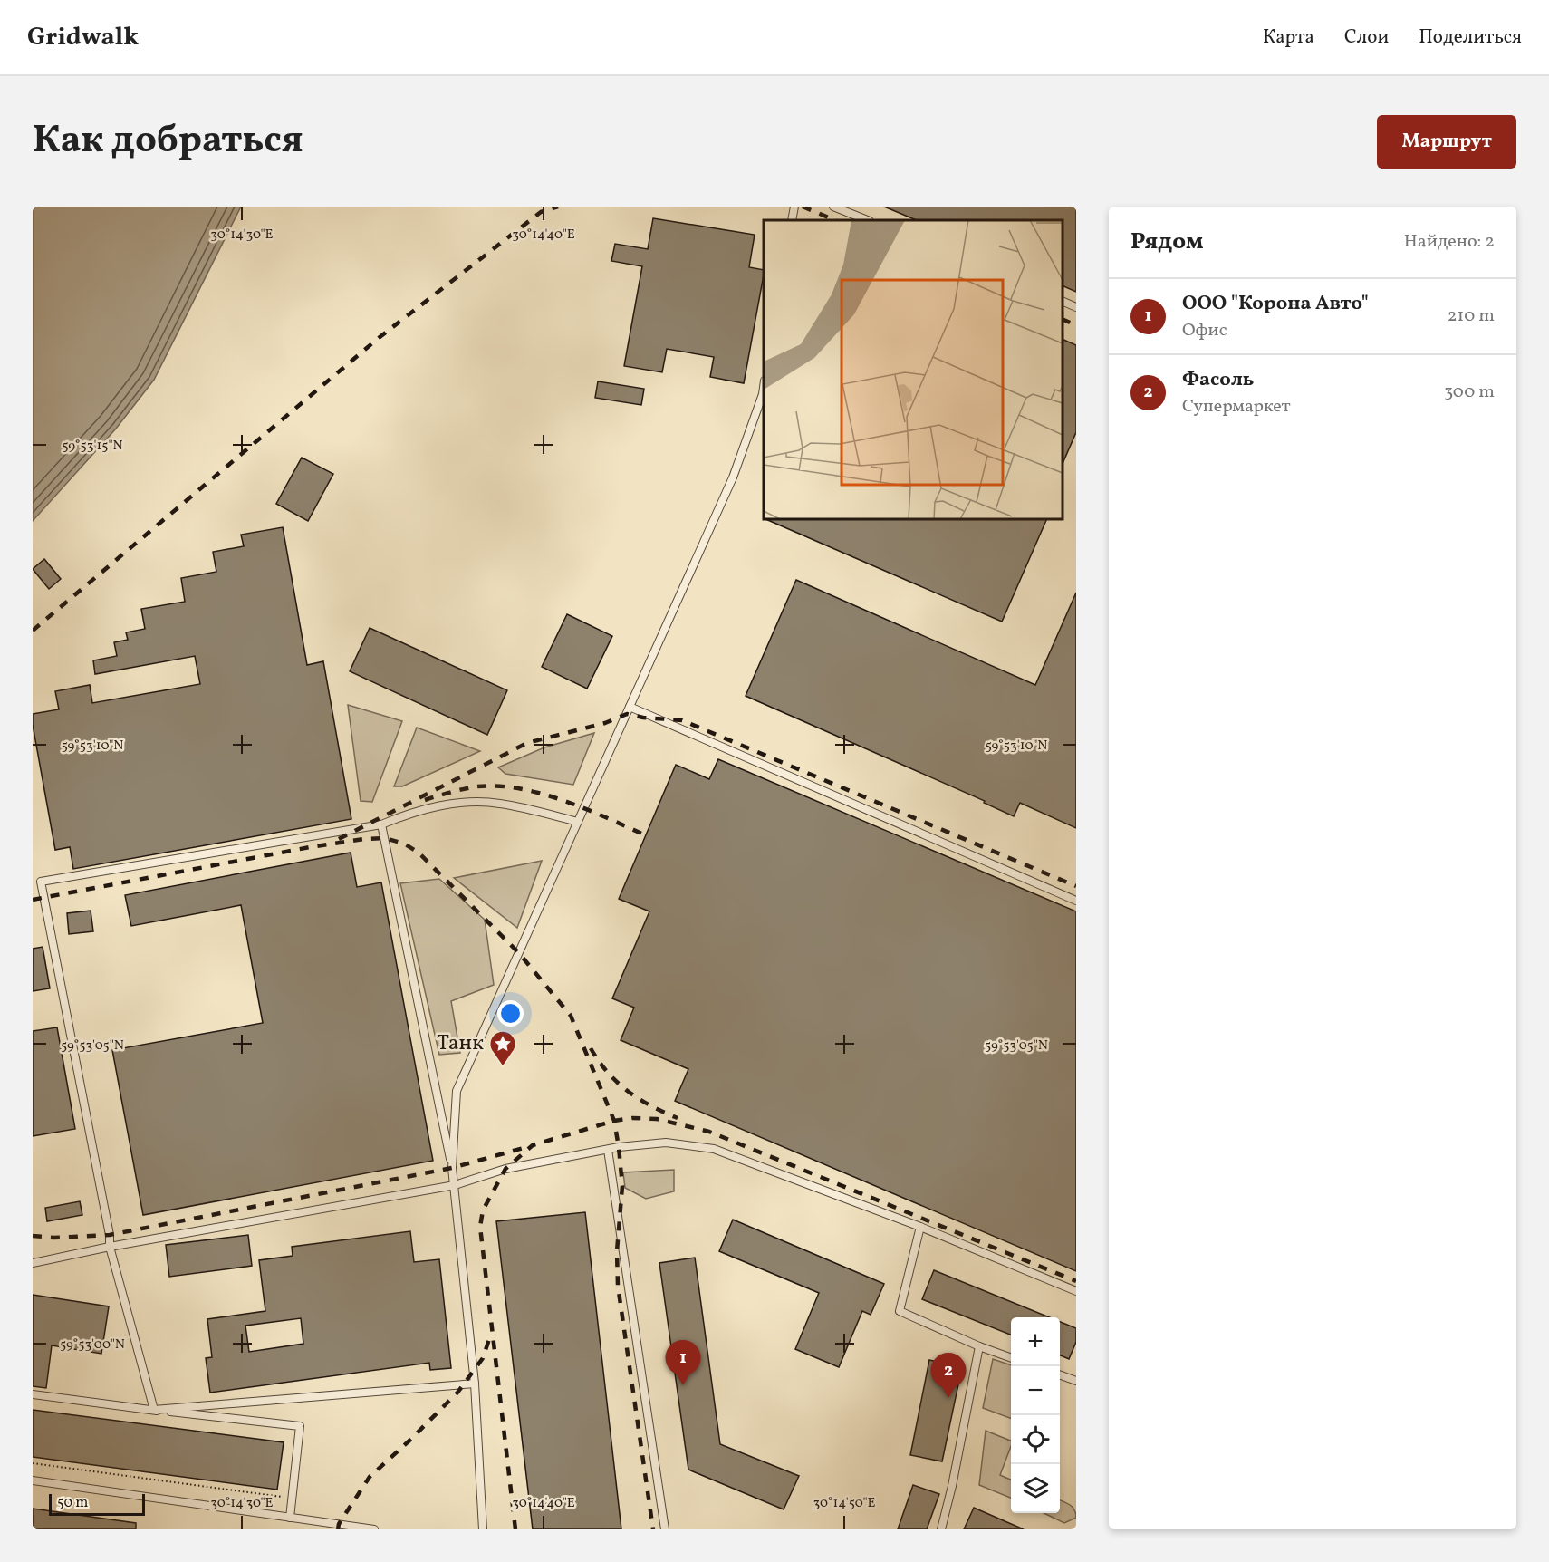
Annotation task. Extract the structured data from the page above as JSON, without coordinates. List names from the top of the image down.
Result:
{
  "places": {
    "place": ["Танк"]
  },
  "scale_bar": "50 m",
  "page": {
    "header": "Gridwalk",
    "nav": ["Карта", "Слои", "Поделиться"],
    "title": "Как добраться",
    "buttons": "Маршрут",
    "heading": ["Рядом", "Найдено: 2"],
    "list": [
      {
        "mark": "1",
        "name": "ООО \"Корона Авто\"",
        "note": "Офис",
        "value": "210 m"
      },
      {
        "mark": "2",
        "name": "Фасоль",
        "note": "Супермаркет",
        "value": "300 m"
      }
    ],
    "map_buttons": ["+", "−"],
    "pins": ["1", "2"],
    "scale": "50 m"
  },
  "coordinates": [
    "30°14'30\"E",
    "30°14'40\"E",
    "59°53'15\"N",
    "59°53'10\"N",
    "59°53'05\"N",
    "59°53'00\"N",
    "30°14'50\"E"
  ]
}
